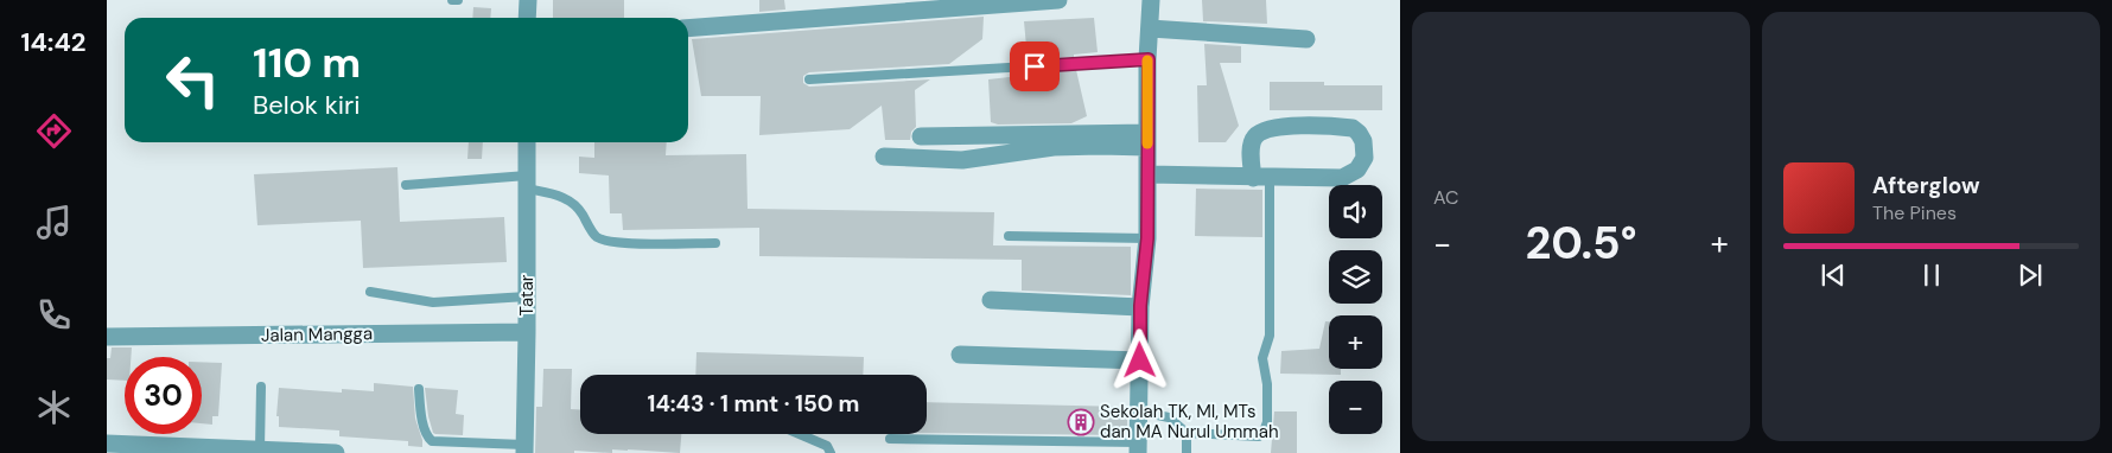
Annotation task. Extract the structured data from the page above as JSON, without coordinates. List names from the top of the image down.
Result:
{
  "streets": {
    "street": ["Tatar", "Jalan Mangga"]
  },
  "crossings": [
    ["Tatar", "Jalan Mangga"]
  ],
  "places": {
    "building": ["Sekolah TK, MI, MTs dan MA Nurul Ummah"]
  },
  "page": {
    "tabs": "14:42",
    "tile": "AC",
    "turn": ["110 m", "Belok kiri"],
    "song": ["Afterglow", "The Pines"],
    "map_buttons": ["+", "−"],
    "heat": ["−", "20.5°", "+"],
    "limit": "30",
    "trip": "14:43 · 1 mnt · 150 m"
  }
}
